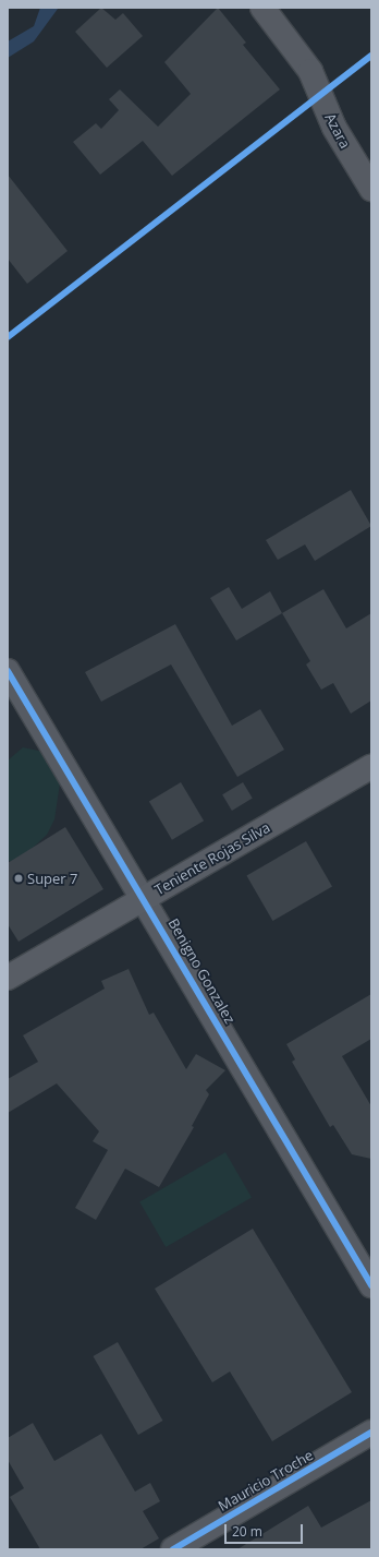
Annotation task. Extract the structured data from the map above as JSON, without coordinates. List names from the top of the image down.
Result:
{
  "streets": {
    "main road": ["Teniente Rojas Silva"],
    "street": ["Azara", "Benigno Gonzalez", "Mauricio Troche"]
  },
  "crossings": [
    ["Teniente Rojas Silva", "Benigno Gonzalez"]
  ],
  "places": ["Super 7"],
  "scale_bar": "20 m"
}
